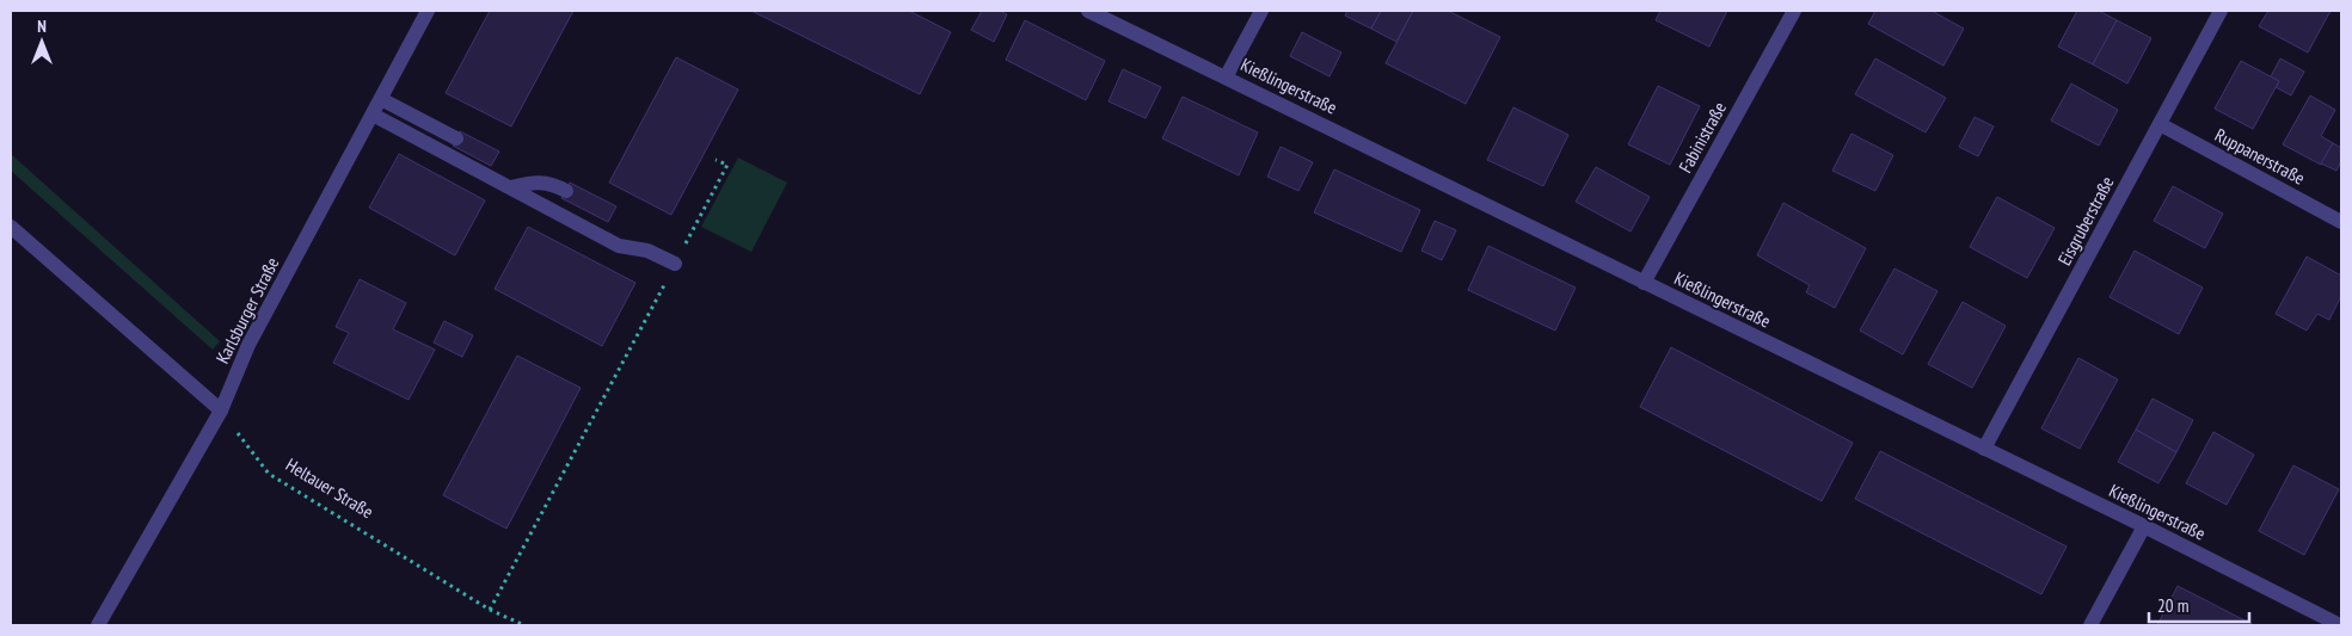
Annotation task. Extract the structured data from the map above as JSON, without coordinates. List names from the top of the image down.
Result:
{
  "streets": {
    "street": [
      "Kießlingerstraße",
      "Fabinistraße",
      "Ruppanerstraße",
      "Eisgruberstraße",
      "Karlsburger Straße"
    ],
    "path": ["Heltauer Straße"]
  },
  "crossings": [
    ["Kießlingerstraße", "Fabinistraße"],
    ["Kießlingerstraße", "Eisgruberstraße"],
    ["Ruppanerstraße", "Eisgruberstraße"],
    ["Karlsburger Straße", "Heltauer Straße"]
  ],
  "scale_bar": "20 m",
  "north": "top"
}
